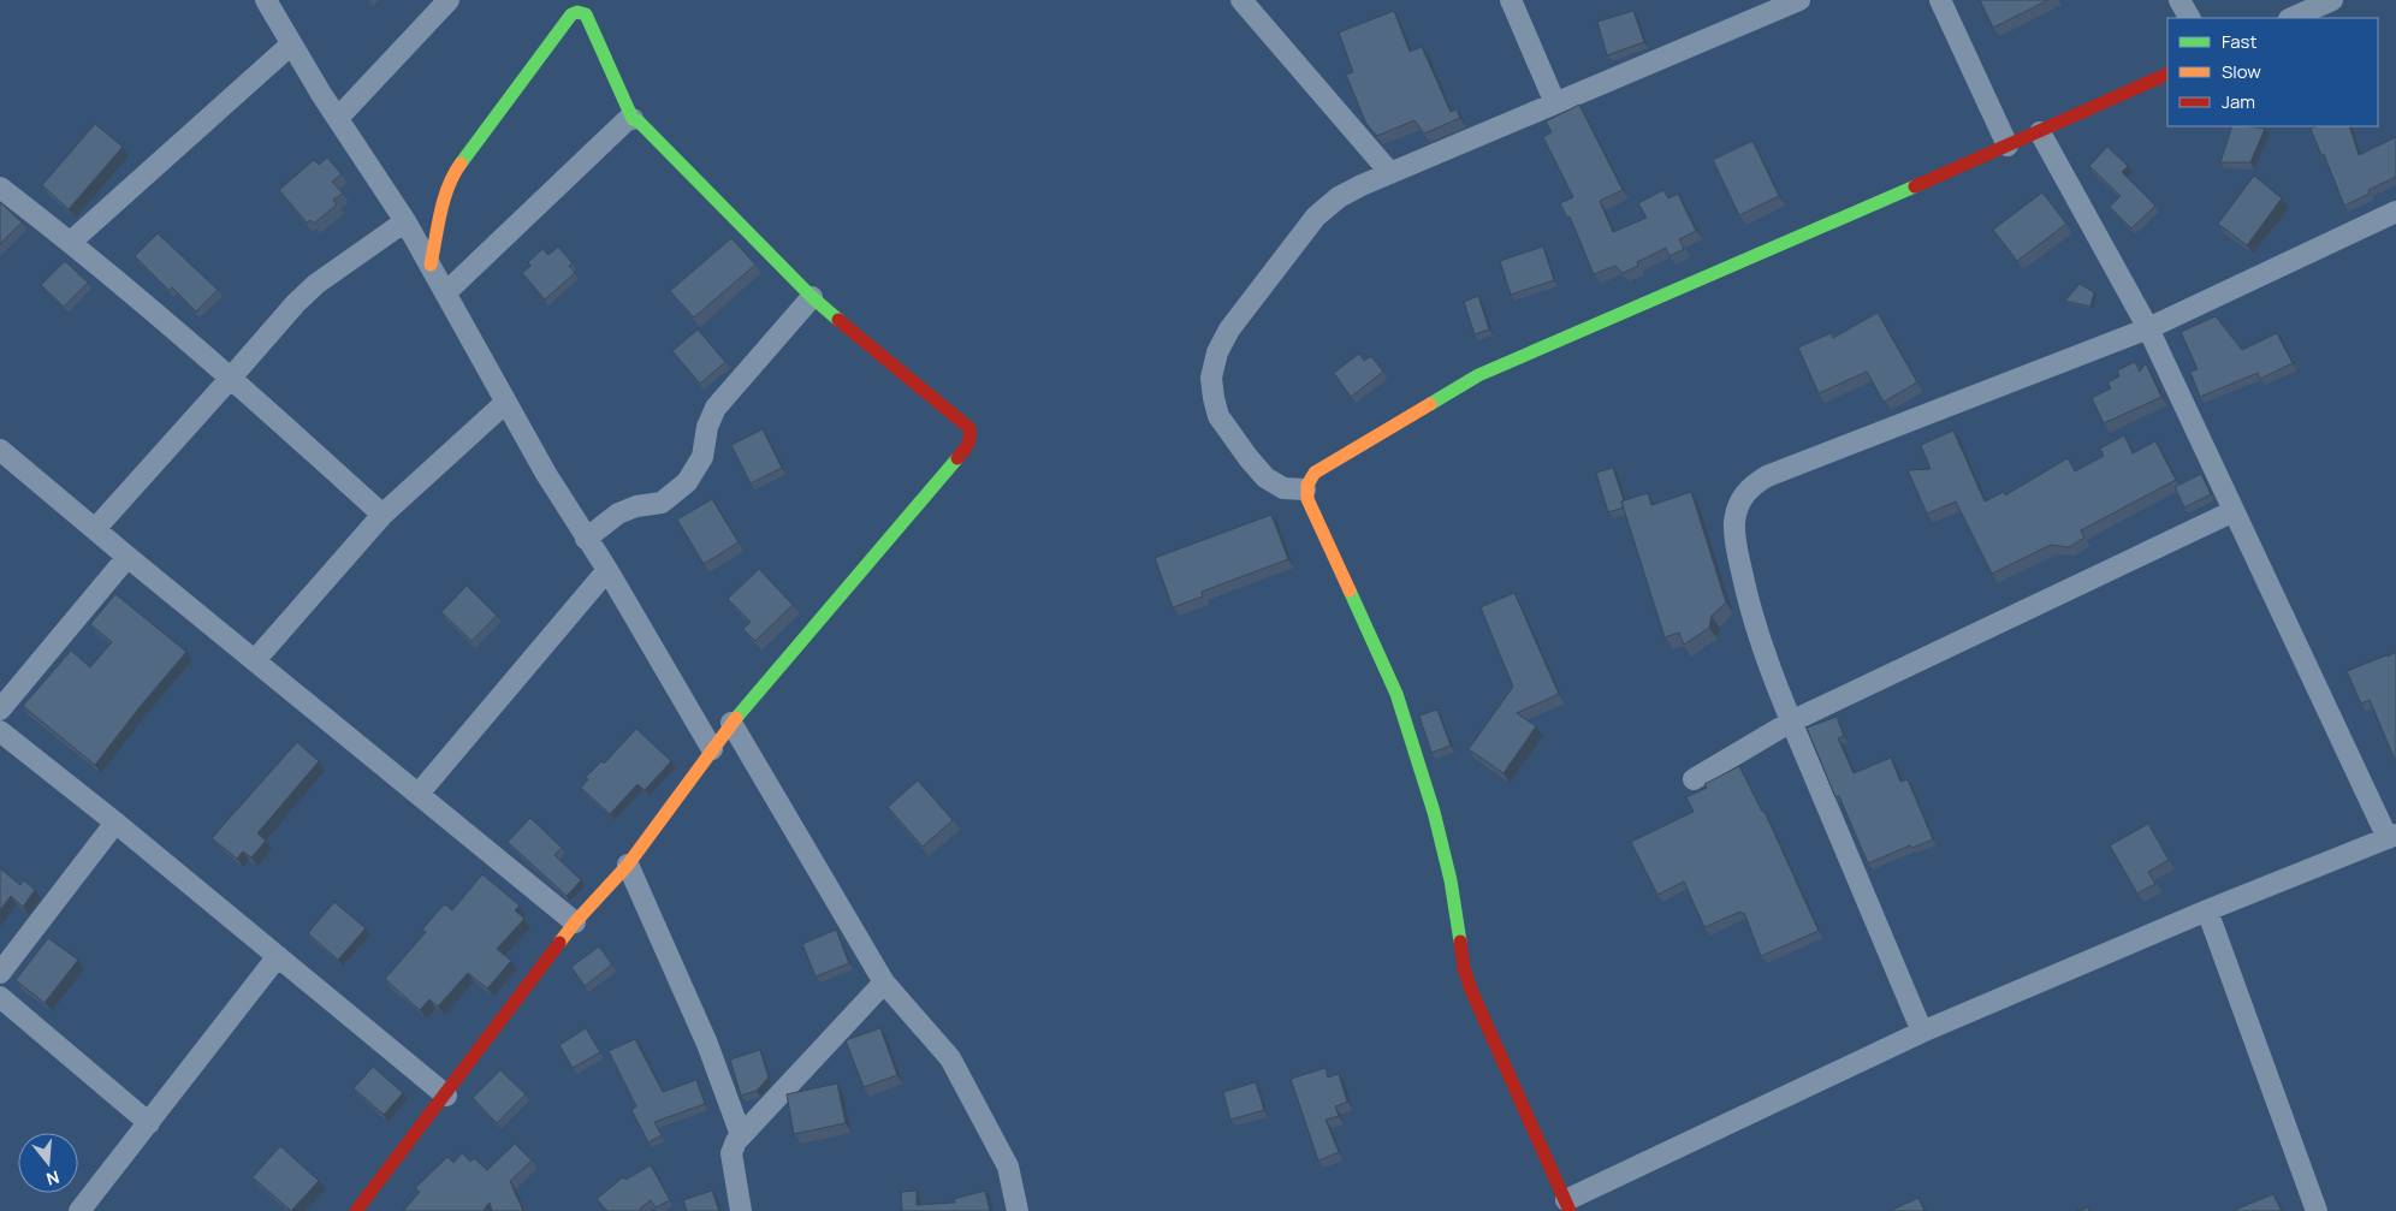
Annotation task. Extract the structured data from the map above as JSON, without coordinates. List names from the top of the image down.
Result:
{
  "legend": ["Fast", "Slow", "Jam"],
  "north": "bottom"
}
